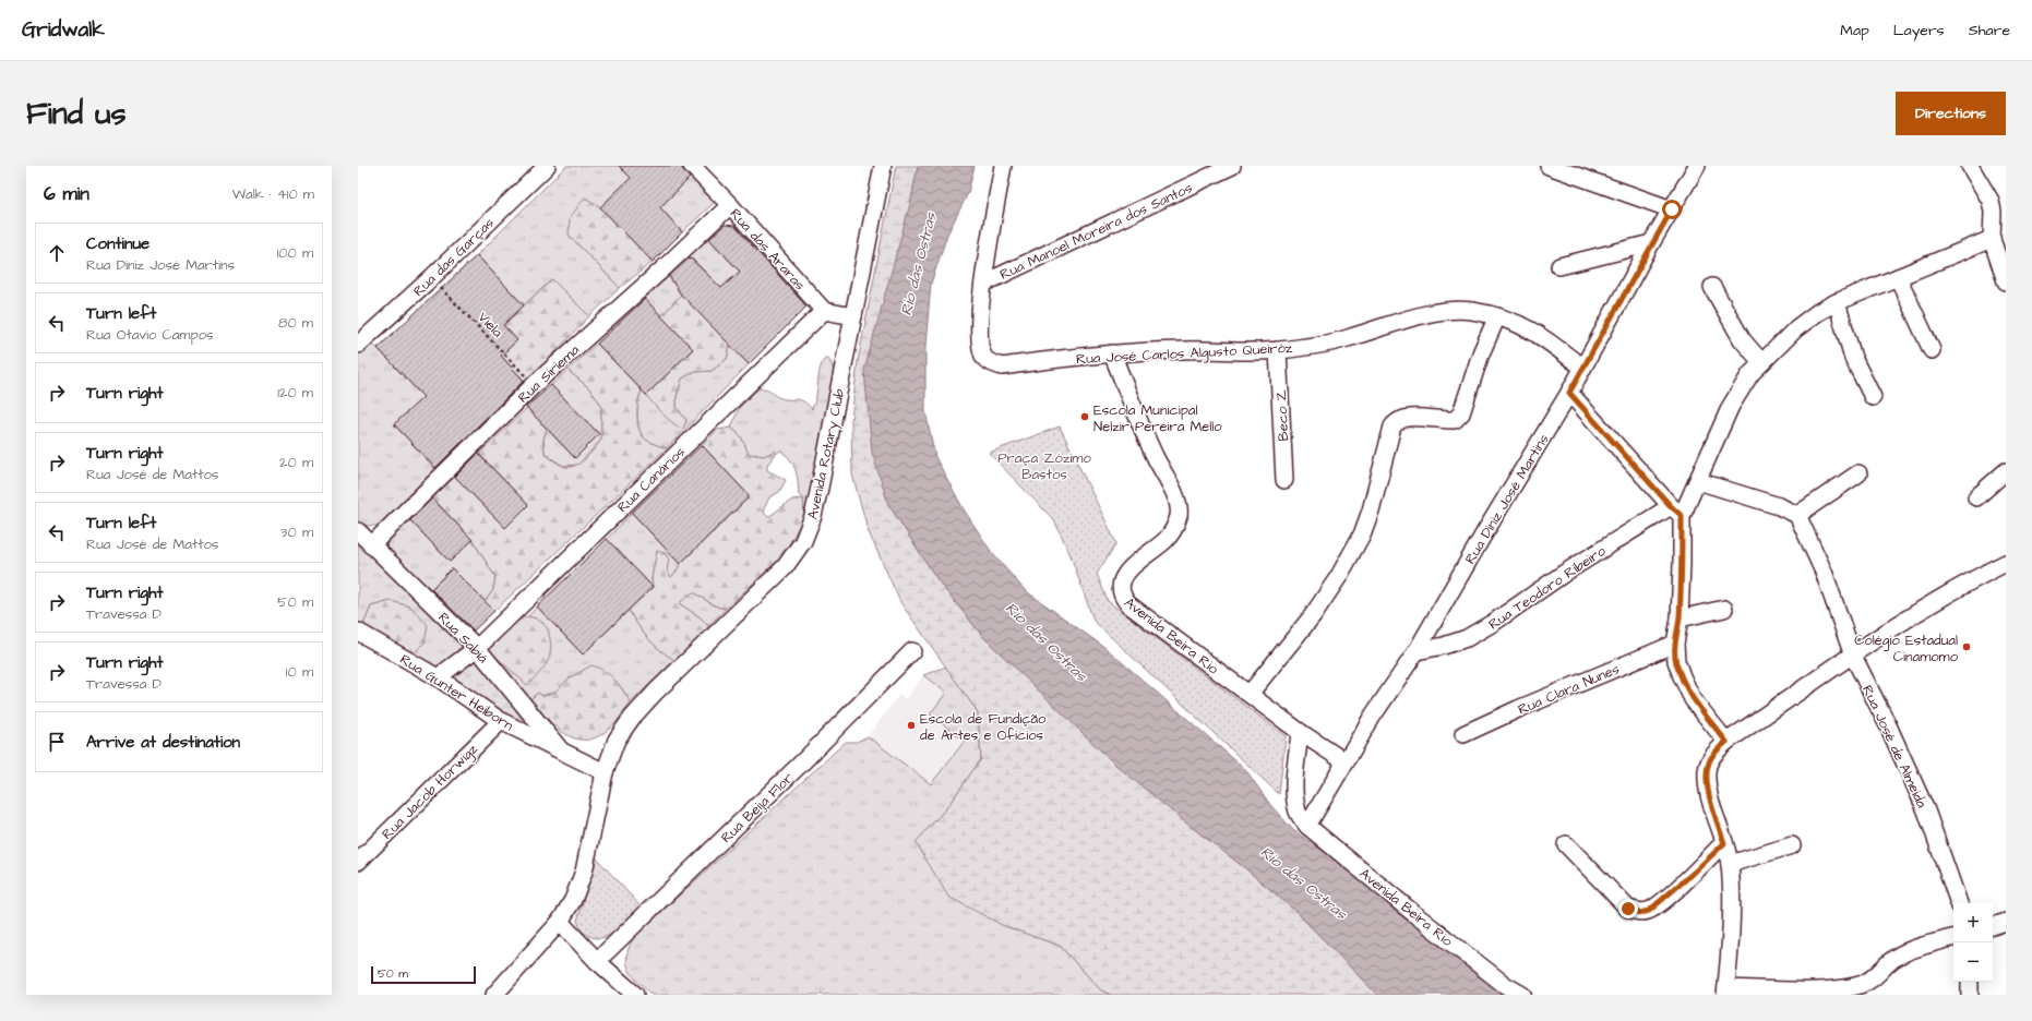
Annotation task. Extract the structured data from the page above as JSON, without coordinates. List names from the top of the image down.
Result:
{
  "streets": {
    "street": [
      "Rua Manoel Moreira dos Santos",
      "Rua das Araras",
      "Rua das Garças",
      "Rua José Carlos Algusto Queiróz",
      "Rua Siriema",
      "Beco Z",
      "Avenida Rotary Club",
      "Rua Canários",
      "Rua Diniz José Martins",
      "Rua Teodoro Ribeiro",
      "Avenida Beira Rio",
      "Rua Sabiá",
      "Rua Clara Nunes",
      "Rua Gunter Heiborn",
      "Rua José de Almeida",
      "Rua Jacob Horwigz",
      "Rua Beija Flor"
    ],
    "path": ["Viela"]
  },
  "crossings": [
    ["Rua Manoel Moreira dos Santos", "Rua José Carlos Algusto Queiróz"],
    ["Rua das Araras", "Rua Siriema"],
    ["Rua das Araras", "Rua Canários"],
    ["Rua das Garças", "Viela"],
    ["Viela", "Rua Siriema"],
    ["Rua José Carlos Algusto Queiróz", "Beco Z"],
    ["Rua José Carlos Algusto Queiróz", "Rua Diniz José Martins"],
    ["Rua José Carlos Algusto Queiróz", "Avenida Beira Rio"],
    ["Rua Siriema", "Rua Sabiá"],
    ["Avenida Rotary Club", "Rua Gunter Heiborn"],
    ["Rua Canários", "Rua Sabiá"],
    ["Rua Canários", "Rua Gunter Heiborn"],
    ["Rua Diniz José Martins", "Rua Teodoro Ribeiro"],
    ["Rua Diniz José Martins", "Avenida Beira Rio"],
    ["Rua Sabiá", "Rua Gunter Heiborn"],
    ["Rua Gunter Heiborn", "Rua Jacob Horwigz"]
  ],
  "water": ["Rio das Ostras"],
  "parks": ["Praça Zózimo Bastos"],
  "places": ["Escola Municipal Nelzir Pereira Mello", "Colégio Estadual Cinamomo", "Escola de Fundição de Artes e Ofícios"],
  "scale_bar": "50 m",
  "page": {
    "header": "Gridwalk",
    "nav": ["Map", "Layers", "Share"],
    "buttons": "Directions",
    "title": "Find us",
    "heading": ["6 min", "Walk · 410 m"],
    "list": [
      ["Continue", "Rua Diniz José Martins", "100 m"],
      ["Turn left", "Rua Otavio Campos", "80 m"],
      ["Turn right", "120 m"],
      ["Turn right", "Rua José de Mattos", "20 m"],
      ["Turn left", "Rua José de Mattos", "30 m"],
      ["Turn right", "Travessa D", "50 m"],
      ["Turn right", "Travessa D", "10 m"],
      "Arrive at destination"
    ],
    "map_buttons": ["+", "−"],
    "scale": "50 m"
  }
}
